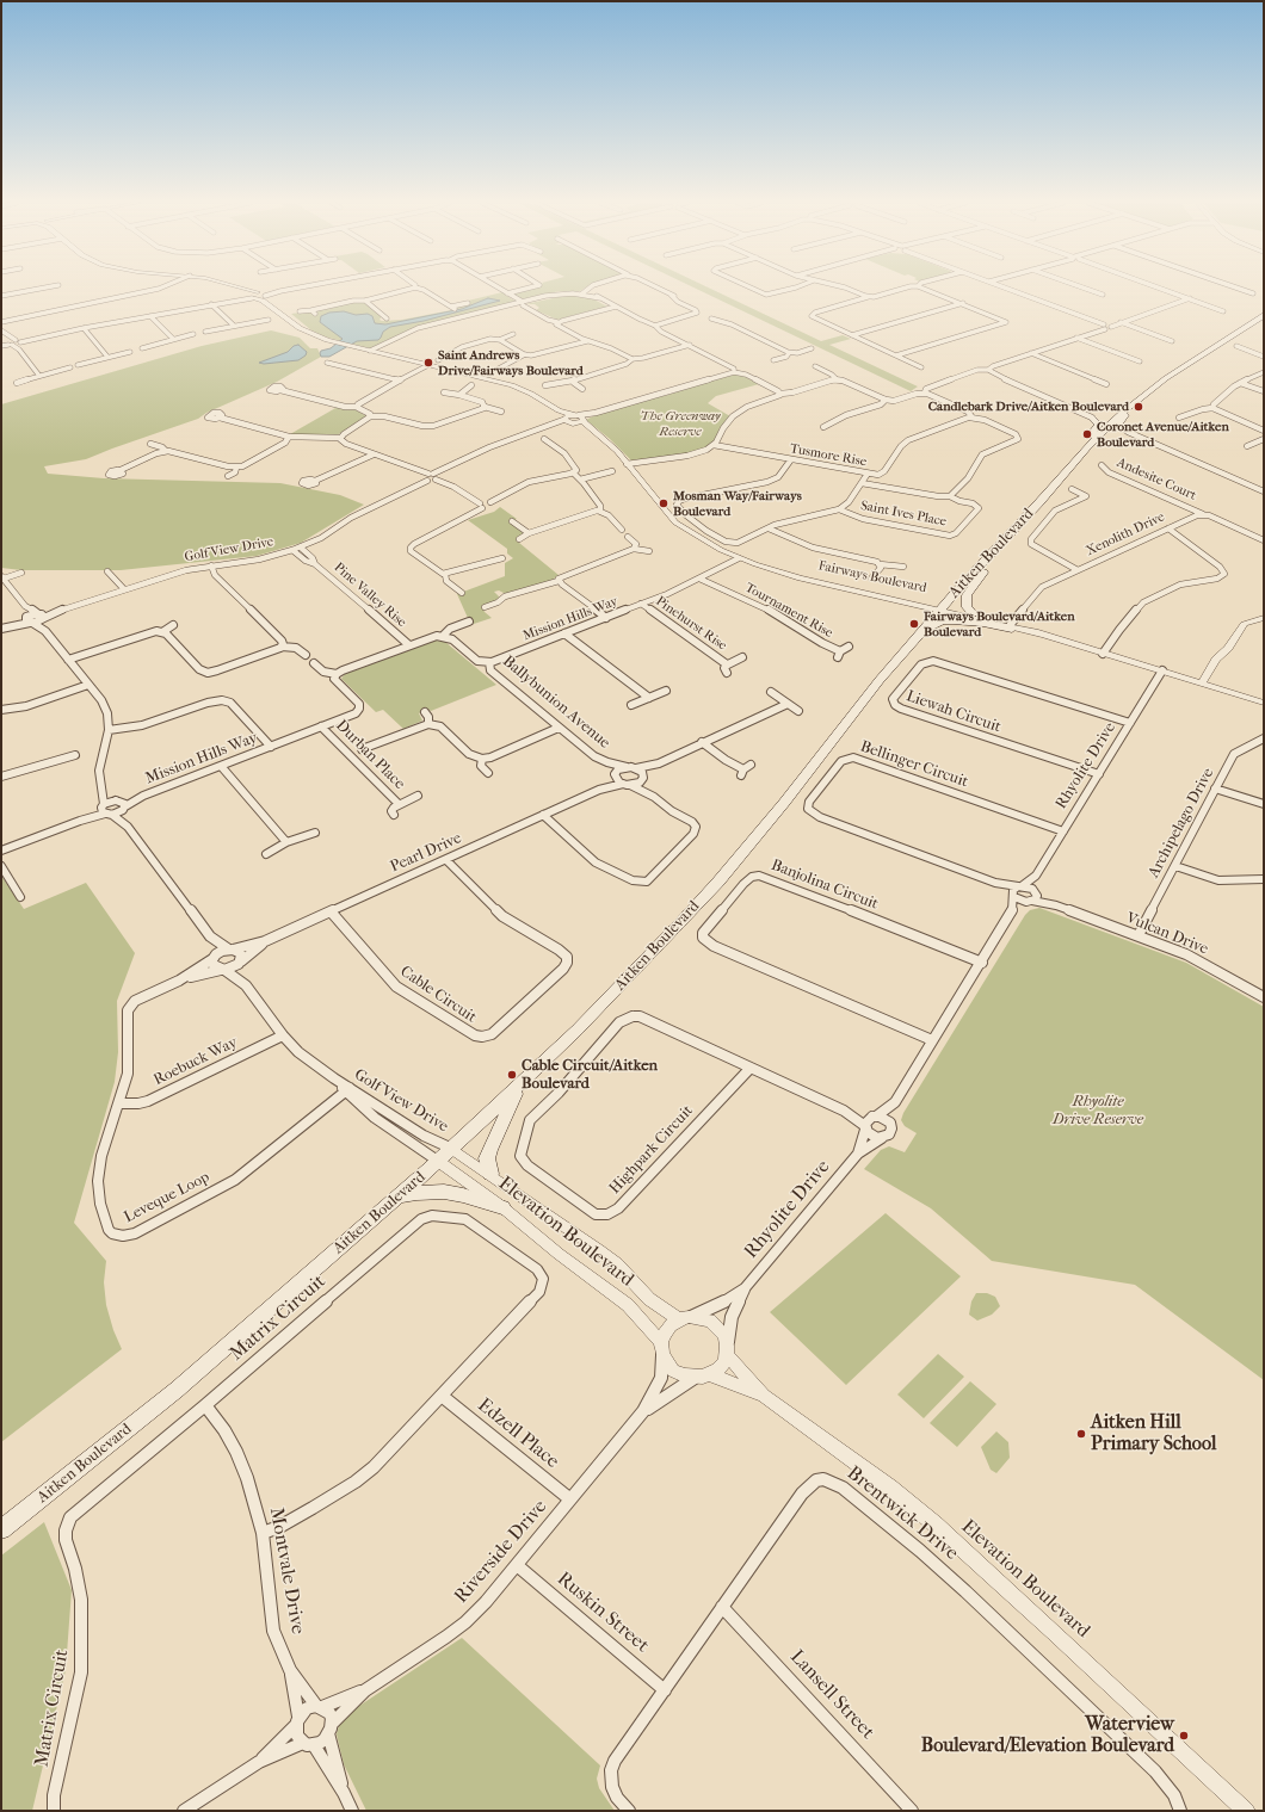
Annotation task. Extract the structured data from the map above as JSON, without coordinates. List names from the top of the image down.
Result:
{
  "streets": {
    "main road": ["Aitken Boulevard"],
    "street": [
      "Tusmore Rise",
      "Andesite Court",
      "Saint Ives Place",
      "Xenolith Drive",
      "Golf View Drive",
      "Fairways Boulevard",
      "Pine Valley Rise",
      "Tournament Rise",
      "Mission Hills Way",
      "Pinehurst Rise",
      "Ballybunion Avenue",
      "Liewah Circuit",
      "Durban Place",
      "Bellinger Circuit",
      "Rhyolite Drive",
      "Archipelago Drive",
      "Pearl Drive",
      "Banjolina Circuit",
      "Vulcan Drive",
      "Cable Circuit",
      "Roebuck Way",
      "Highpark Circuit",
      "Leveque Loop",
      "Elevation Boulevard",
      "Matrix Circuit",
      "Edzell Place",
      "Brentwick Drive",
      "Riverside Drive",
      "Montvale Drive",
      "Ruskin Street",
      "Lansell Street"
    ]
  },
  "crossings": [
    ["Andesite Court", "Xenolith Drive"],
    ["Xenolith Drive", "Fairways Boulevard"],
    ["Golf View Drive", "Aitken Boulevard"],
    ["Golf View Drive", "Fairways Boulevard"],
    ["Golf View Drive", "Pine Valley Rise"],
    ["Golf View Drive", "Pearl Drive"],
    ["Golf View Drive", "Roebuck Way"],
    ["Golf View Drive", "Leveque Loop"],
    ["Golf View Drive", "Elevation Boulevard"],
    ["Aitken Boulevard", "Fairways Boulevard"],
    ["Aitken Boulevard", "Elevation Boulevard"],
    ["Fairways Boulevard", "Mission Hills Way"],
    ["Fairways Boulevard", "Rhyolite Drive"],
    ["Tournament Rise", "Mission Hills Way"],
    ["Mission Hills Way", "Pinehurst Rise"],
    ["Mission Hills Way", "Ballybunion Avenue"],
    ["Mission Hills Way", "Durban Place"],
    ["Ballybunion Avenue", "Pearl Drive"],
    ["Liewah Circuit", "Rhyolite Drive"],
    ["Bellinger Circuit", "Rhyolite Drive"],
    ["Bellinger Circuit", "Vulcan Drive"],
    ["Rhyolite Drive", "Vulcan Drive"],
    ["Rhyolite Drive", "Highpark Circuit"],
    ["Rhyolite Drive", "Elevation Boulevard"],
    ["Rhyolite Drive", "Riverside Drive"],
    ["Archipelago Drive", "Vulcan Drive"],
    ["Pearl Drive", "Cable Circuit"],
    ["Pearl Drive", "Leveque Loop"],
    ["Roebuck Way", "Leveque Loop"],
    ["Elevation Boulevard", "Riverside Drive"],
    ["Matrix Circuit", "Edzell Place"],
    ["Matrix Circuit", "Montvale Drive"],
    ["Edzell Place", "Riverside Drive"],
    ["Brentwick Drive", "Ruskin Street"],
    ["Brentwick Drive", "Lansell Street"],
    ["Riverside Drive", "Montvale Drive"],
    ["Riverside Drive", "Ruskin Street"]
  ],
  "parks": ["The Greenway Reserve", "Rhyolite Drive Reserve"],
  "places": [
    "Saint Andrews Drive/Fairways Boulevard",
    "Candlebark Drive/Aitken Boulevard",
    "Coronet Avenue/Aitken Boulevard",
    "Mosman Way/Fairways Boulevard",
    "Fairways Boulevard/Aitken Boulevard",
    "Cable Circuit/Aitken Boulevard",
    "Aitken Hill Primary School",
    "Waterview Boulevard/Elevation Boulevard"
  ]
}
